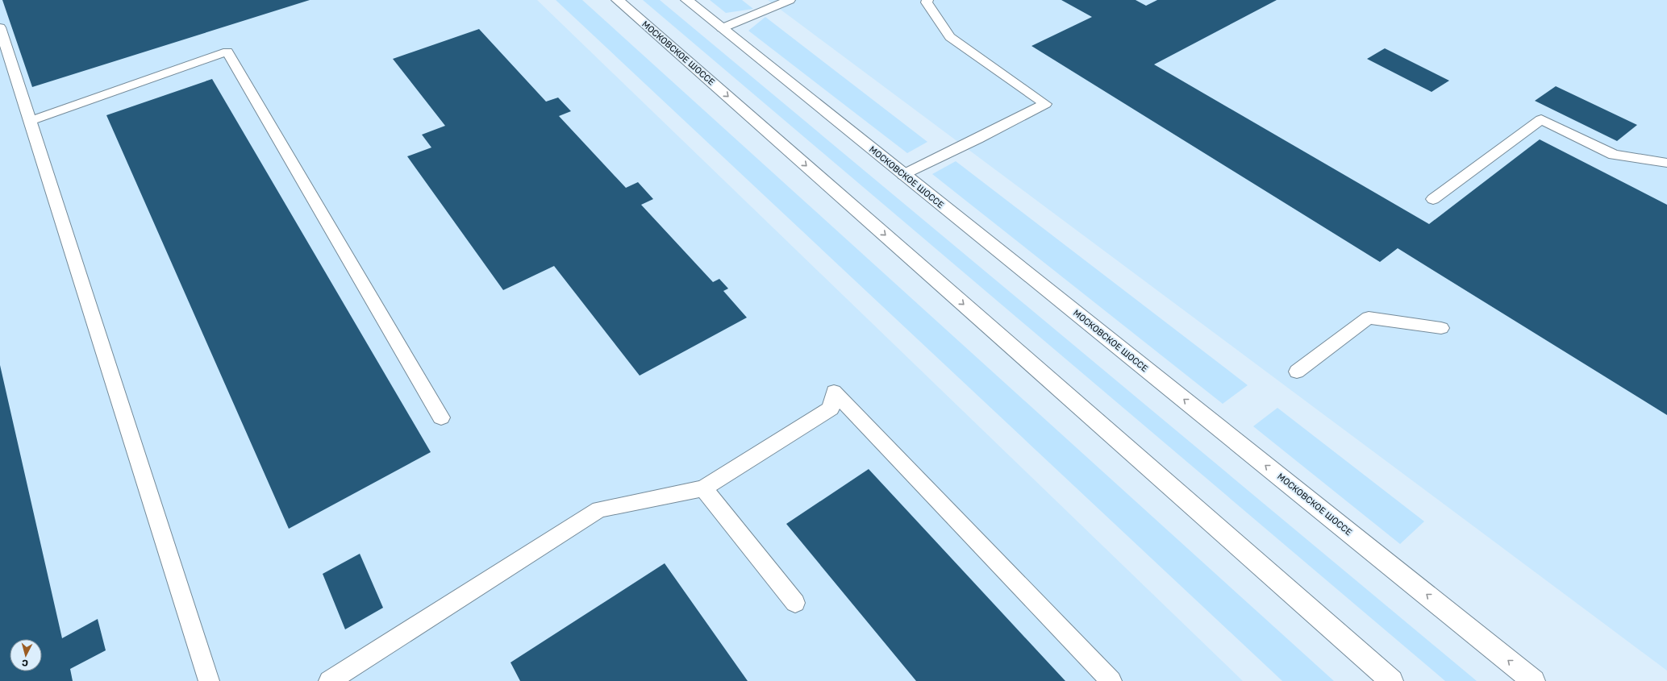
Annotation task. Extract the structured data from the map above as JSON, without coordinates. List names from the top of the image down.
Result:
{
  "streets": {
    "main road": ["МОСКОВСКОЕ ШОССЕ"]
  },
  "north": "bottom"
}
